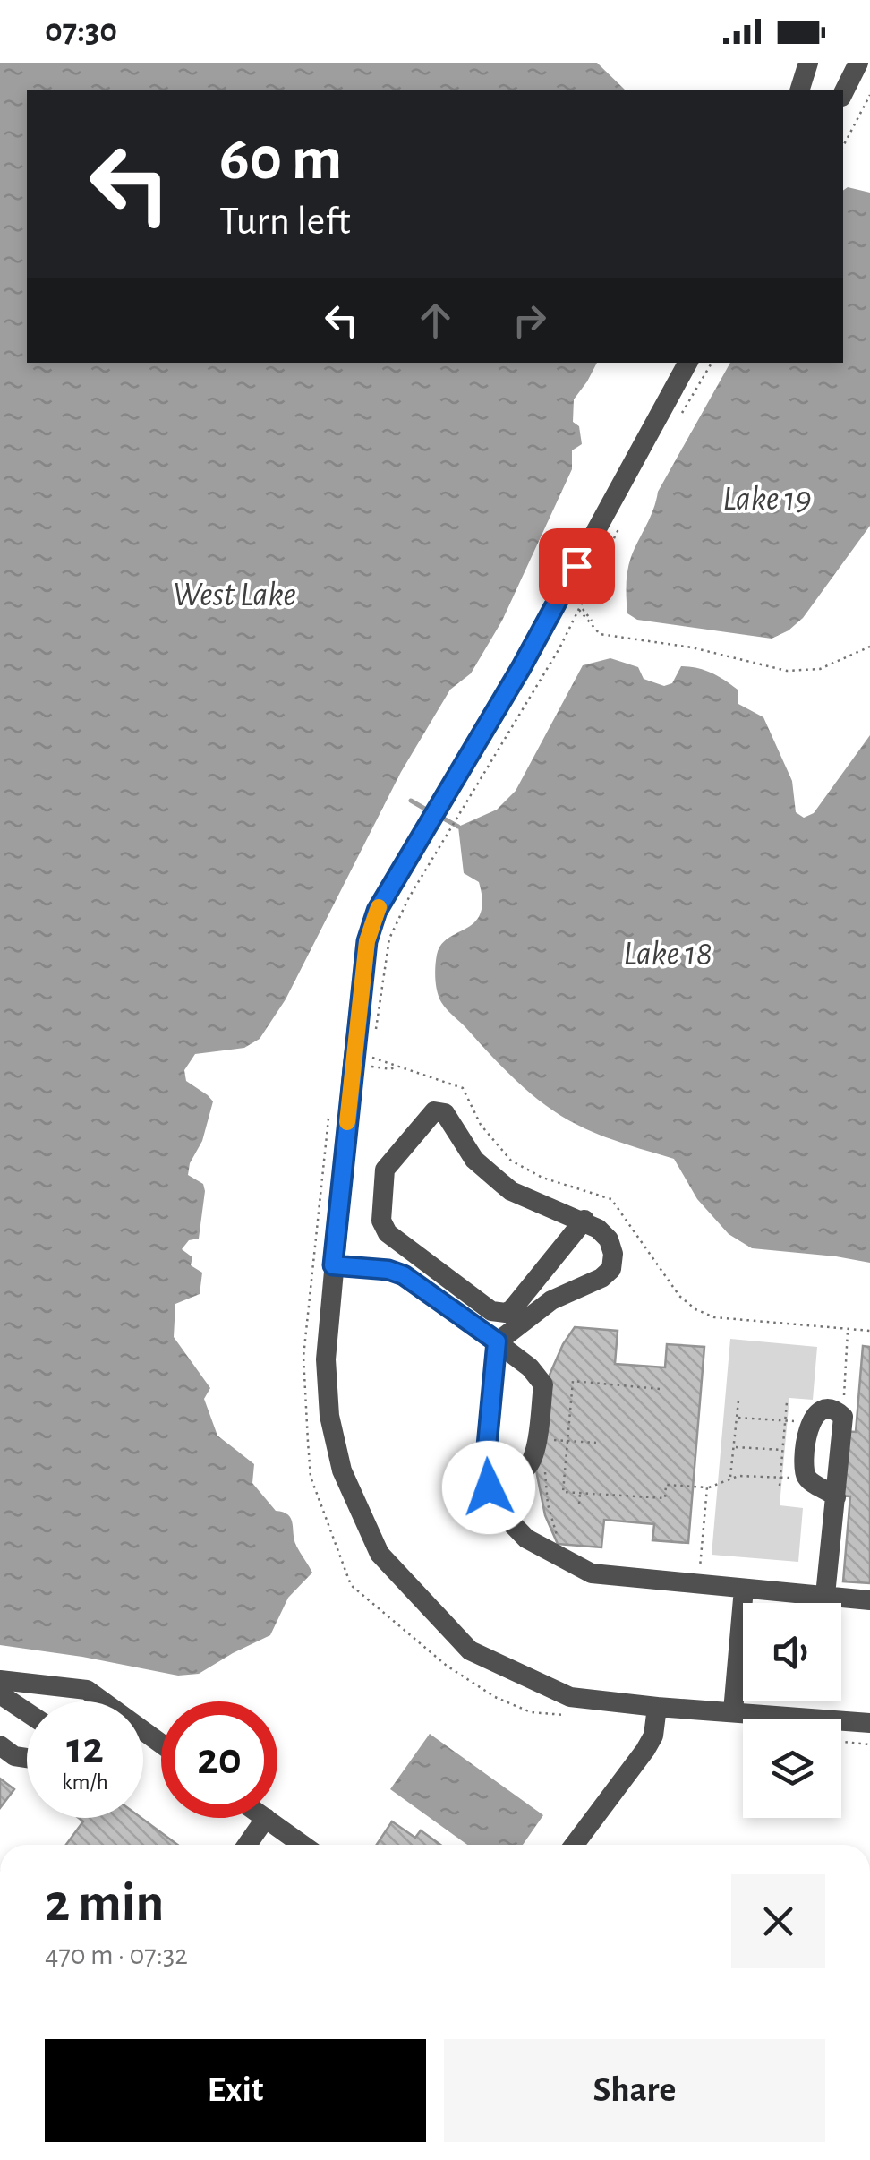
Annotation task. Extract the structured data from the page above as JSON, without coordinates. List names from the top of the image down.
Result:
{
  "water": ["Lake 19", "West Lake", "Lake 18"],
  "page": {
    "status": "07:30",
    "turn": ["60 m", "Turn left"],
    "speed": "12 km/h",
    "limit": "20",
    "heading": ["2 min", "470 m · 07:32"],
    "buttons": ["Exit", "Share"]
  }
}
